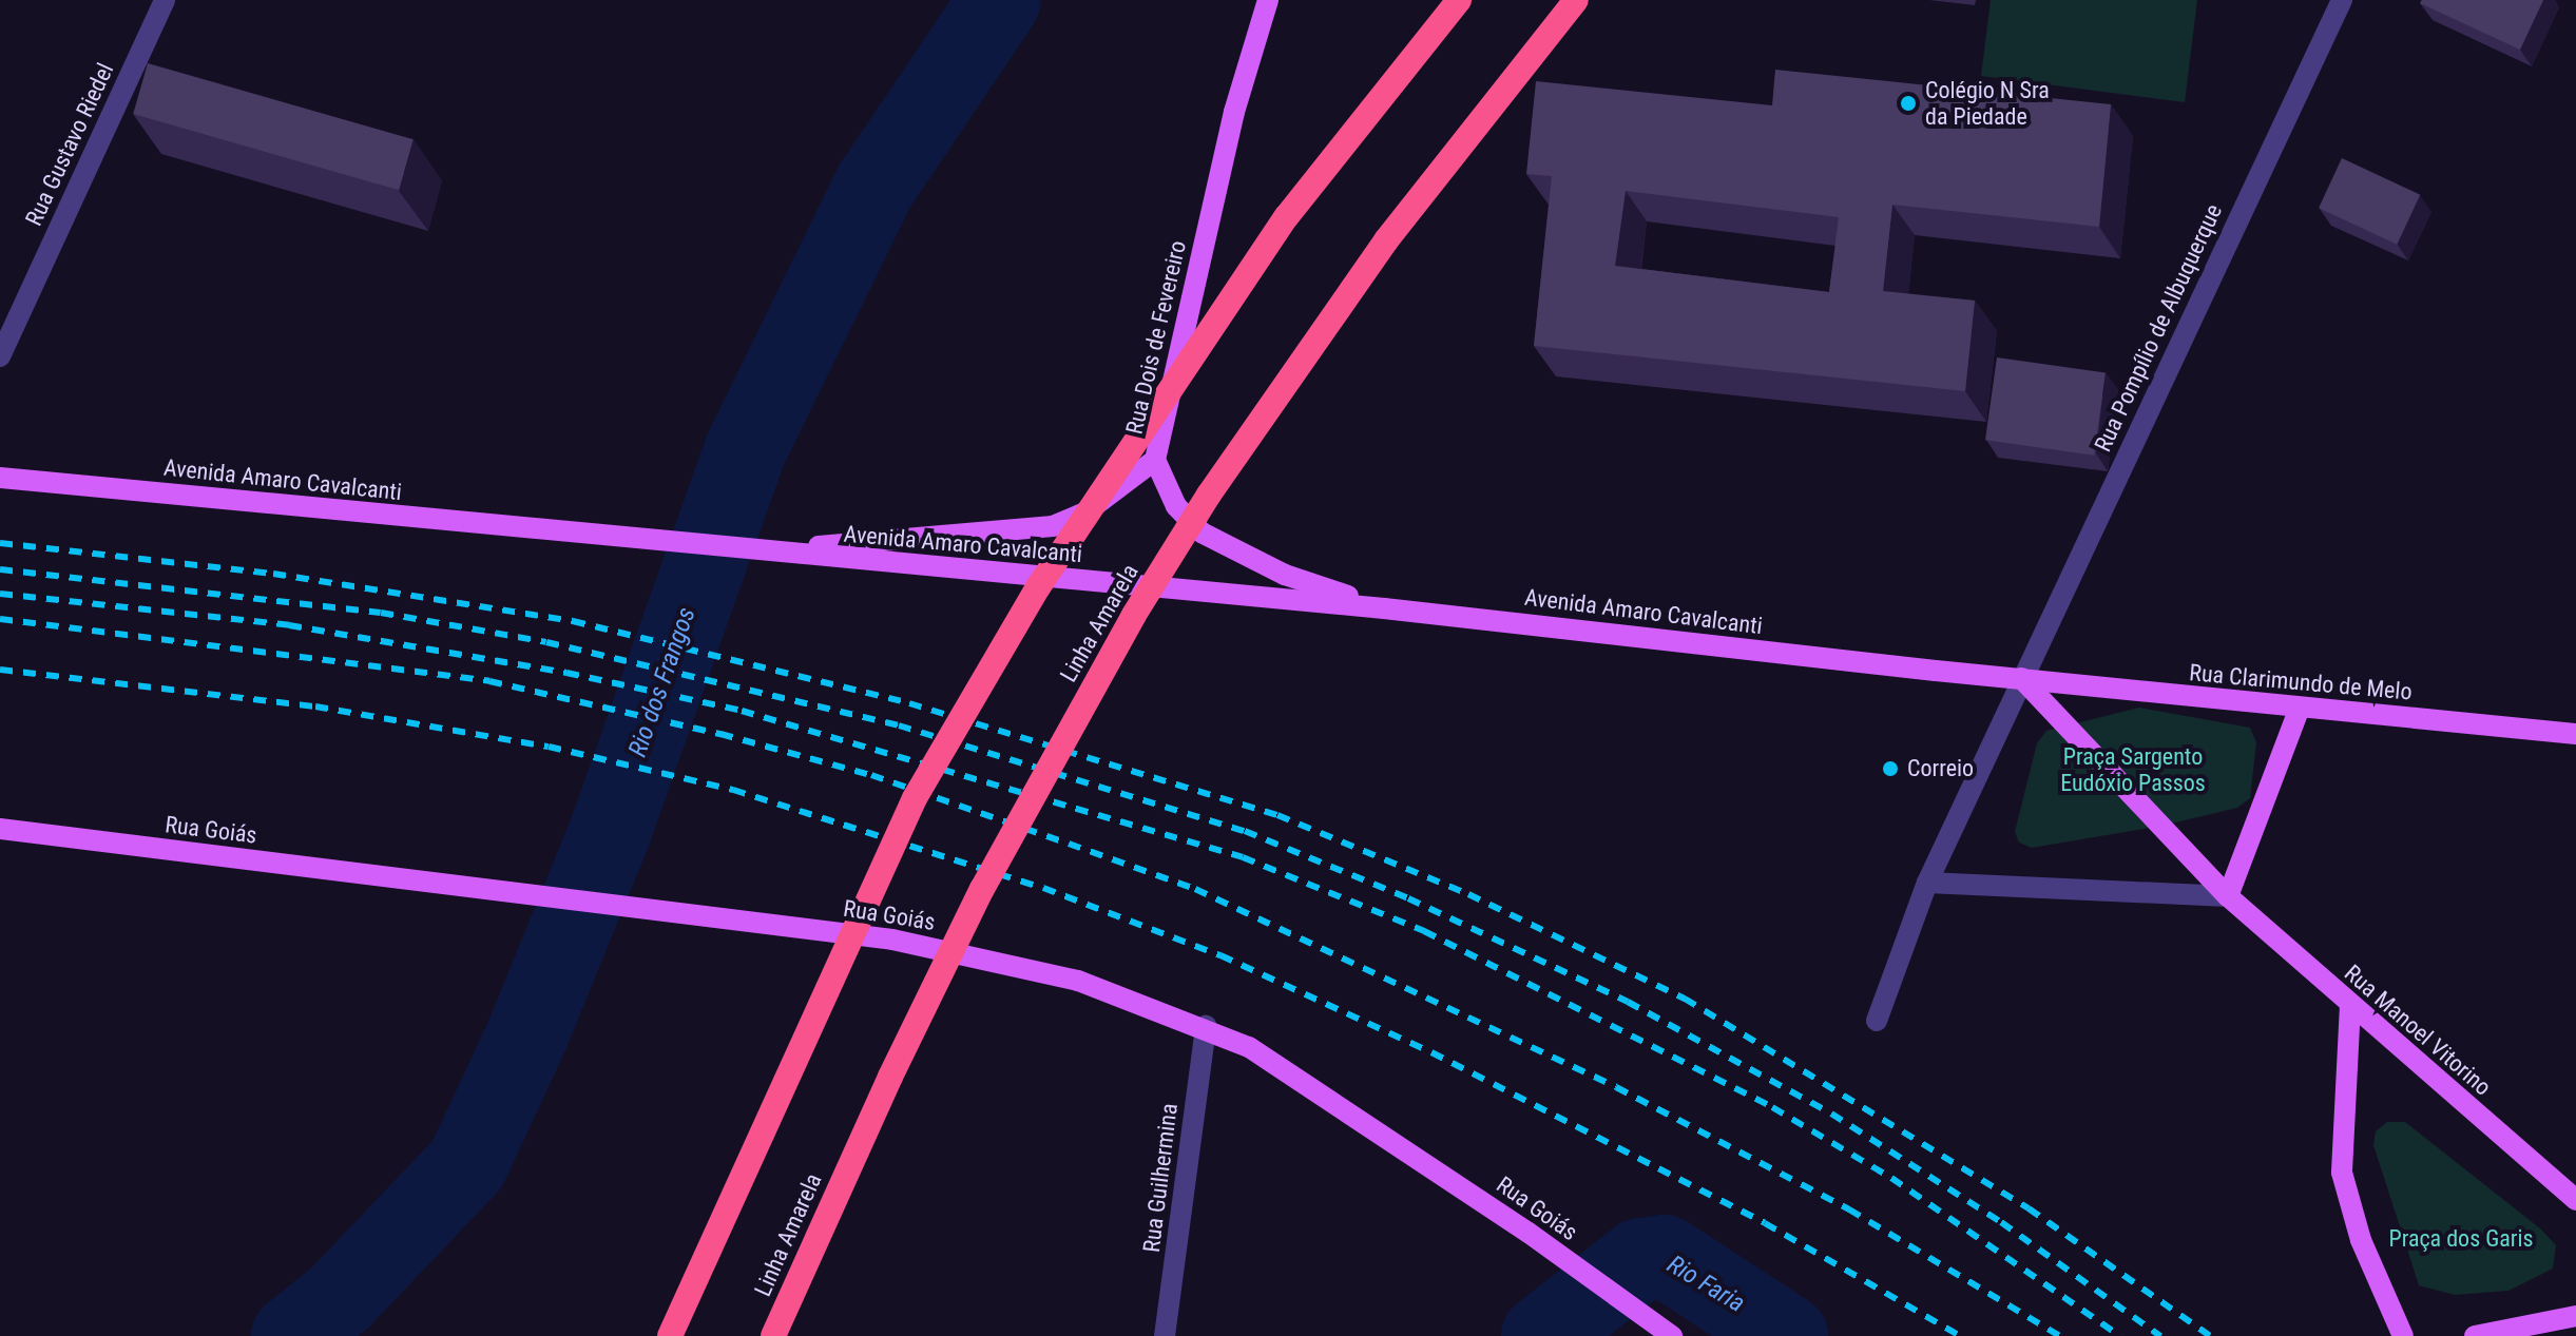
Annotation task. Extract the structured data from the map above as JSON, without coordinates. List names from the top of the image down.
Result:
{
  "streets": {
    "highway": ["Linha Amarela"],
    "main road": [
      "Rua Dois de Fevereiro",
      "Avenida Amaro Cavalcanti",
      "Rua Clarimundo de Melo",
      "Rua Goiás",
      "Rua Manoel Vitorino"
    ],
    "street": ["Rua Gustavo Riedel", "Rua Pompílio de Albuquerque", "Rua Guilhermina"]
  },
  "crossings": [
    ["Rua Pompílio de Albuquerque", "Avenida Amaro Cavalcanti"],
    ["Rua Pompílio de Albuquerque", "Rua Clarimundo de Melo"],
    ["Rua Dois de Fevereiro", "Avenida Amaro Cavalcanti"],
    ["Avenida Amaro Cavalcanti", "Rua Clarimundo de Melo"],
    ["Rua Goiás", "Rua Guilhermina"]
  ],
  "water": ["Rio dos Frangos", "Rio Faria"],
  "parks": ["Praça Sargento Eudóxio Passos", "Praça dos Garis"],
  "places": ["Colégio N Sra da Piedade", "Correio"]
}
